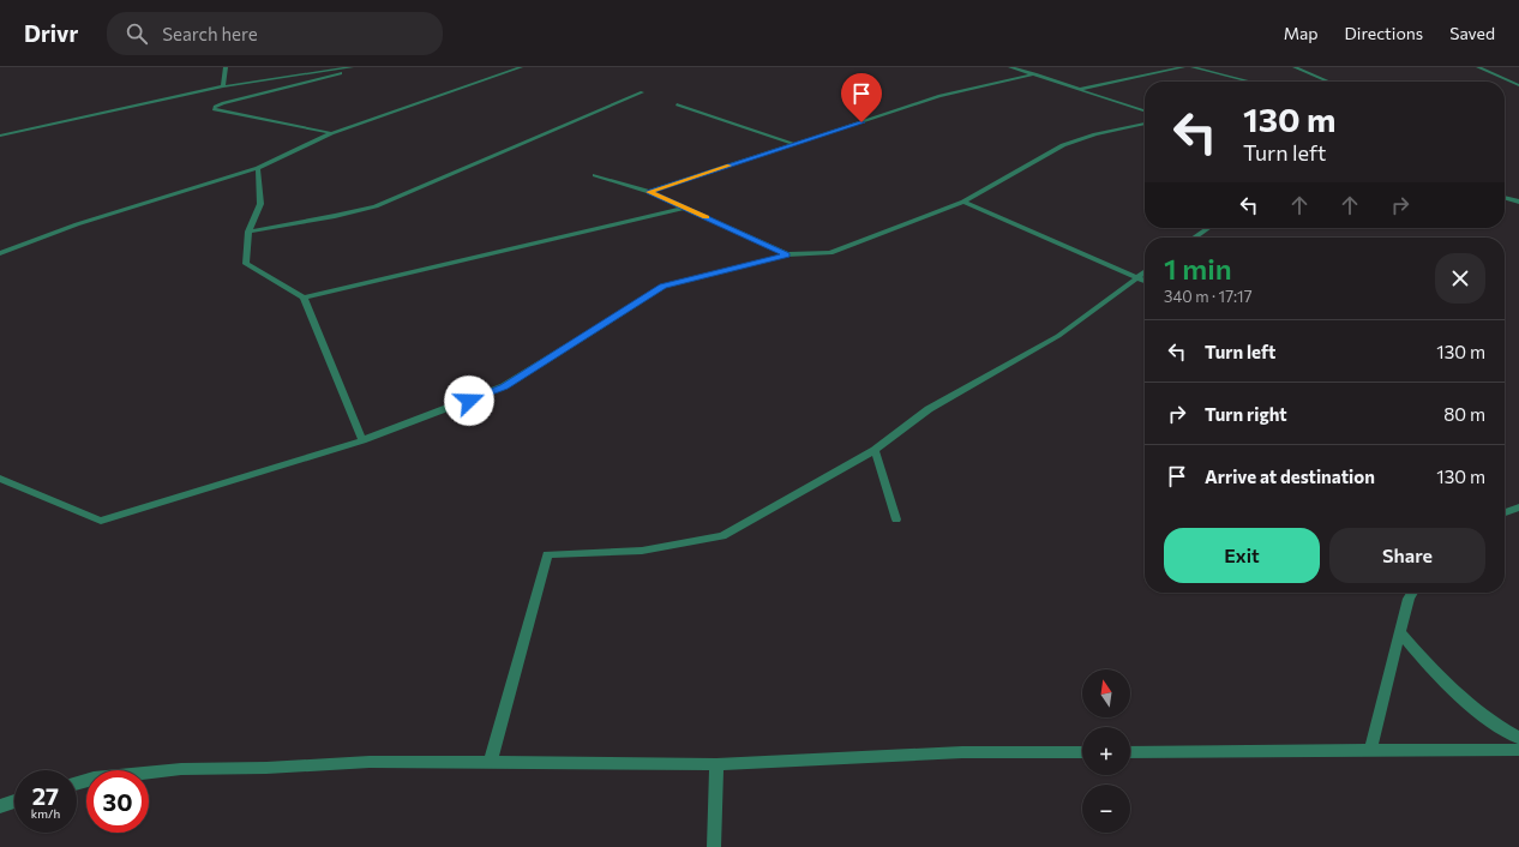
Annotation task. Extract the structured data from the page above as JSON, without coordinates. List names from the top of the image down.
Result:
{
  "north": "top",
  "page": {
    "header": "Drivr",
    "search": "Search here",
    "nav": ["Map", "Directions", "Saved"],
    "turn": ["130 m", "Turn left"],
    "heading": ["1 min", "340 m · 17:17"],
    "list": [
      {
        "name": "Turn left",
        "value": "130 m"
      },
      {
        "name": "Turn right",
        "value": "80 m"
      },
      {
        "name": "Arrive at destination",
        "value": "130 m"
      }
    ],
    "buttons": ["Exit", "Share"],
    "map_buttons": ["+", "−"],
    "speed": "27 km/h",
    "limit": "30"
  }
}
